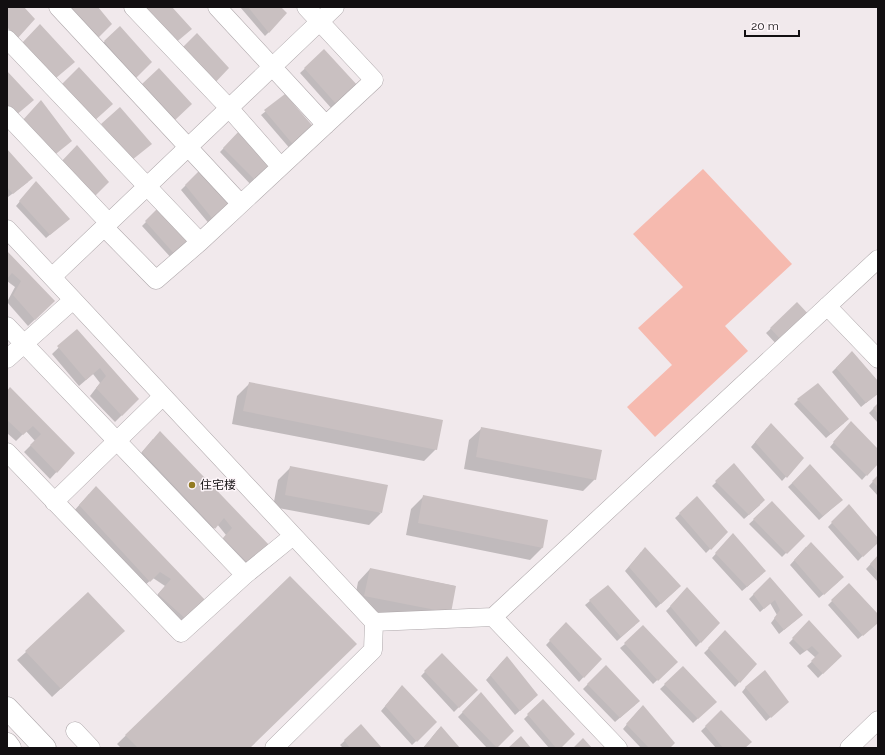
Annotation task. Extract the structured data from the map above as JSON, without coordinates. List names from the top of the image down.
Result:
{
  "places": ["住宅楼"],
  "scale_bar": "20 m"
}
